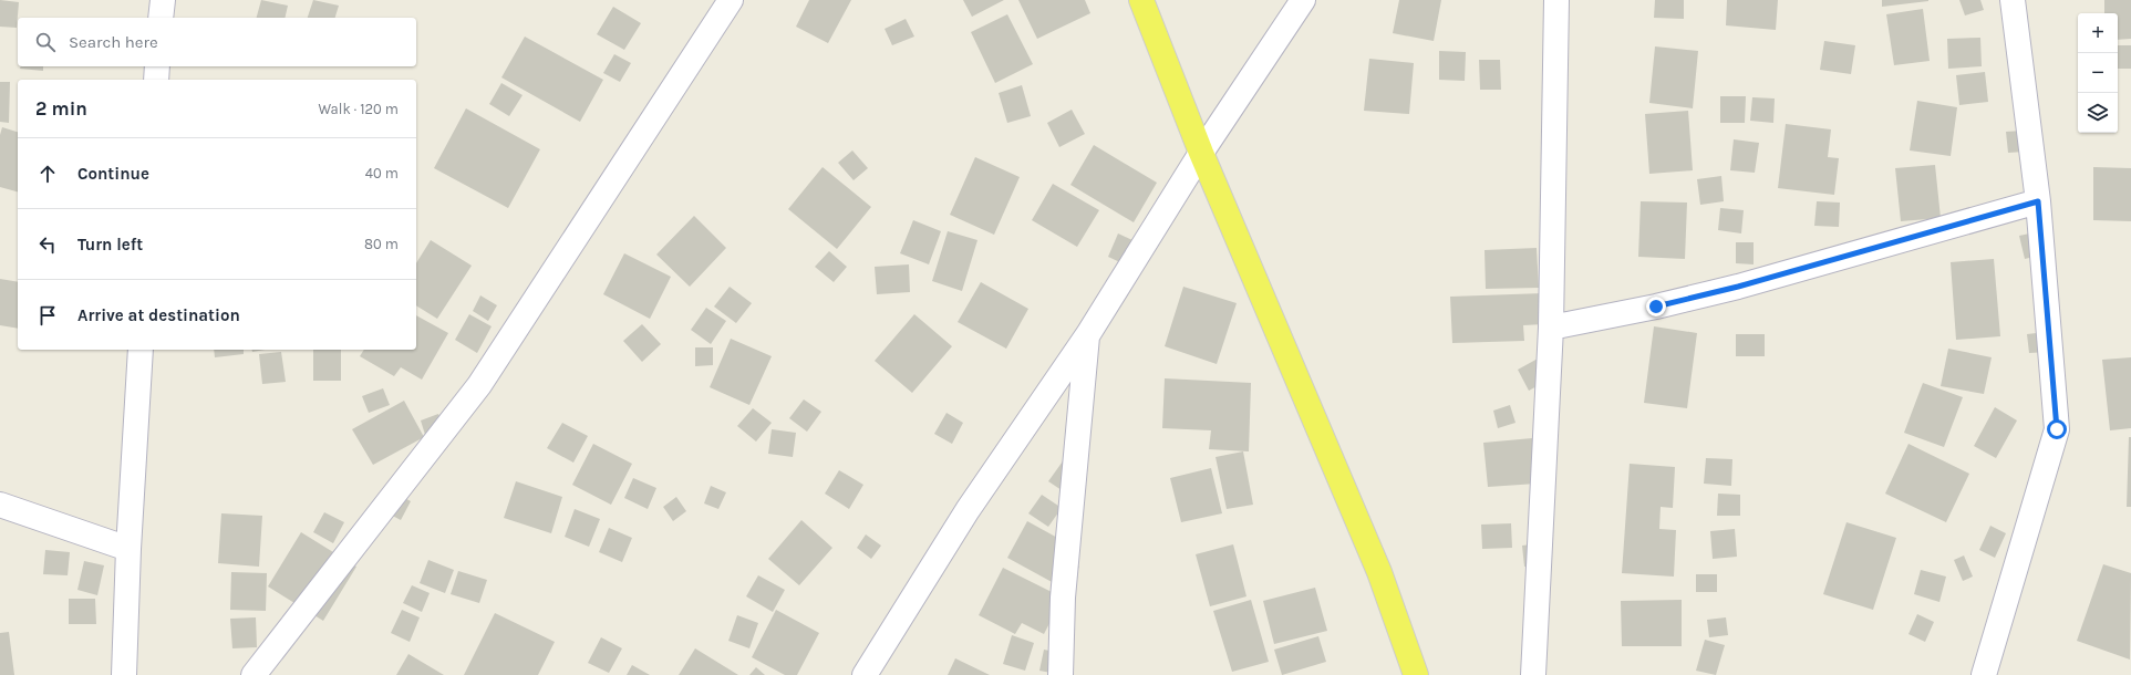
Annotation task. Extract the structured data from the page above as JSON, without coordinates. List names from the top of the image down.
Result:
{
  "page": {
    "map_buttons": ["+", "−"],
    "search": "Search here",
    "heading": ["2 min", "Walk · 120 m"],
    "list": [
      ["Continue", "40 m"],
      ["Turn left", "80 m"],
      "Arrive at destination"
    ]
  }
}
